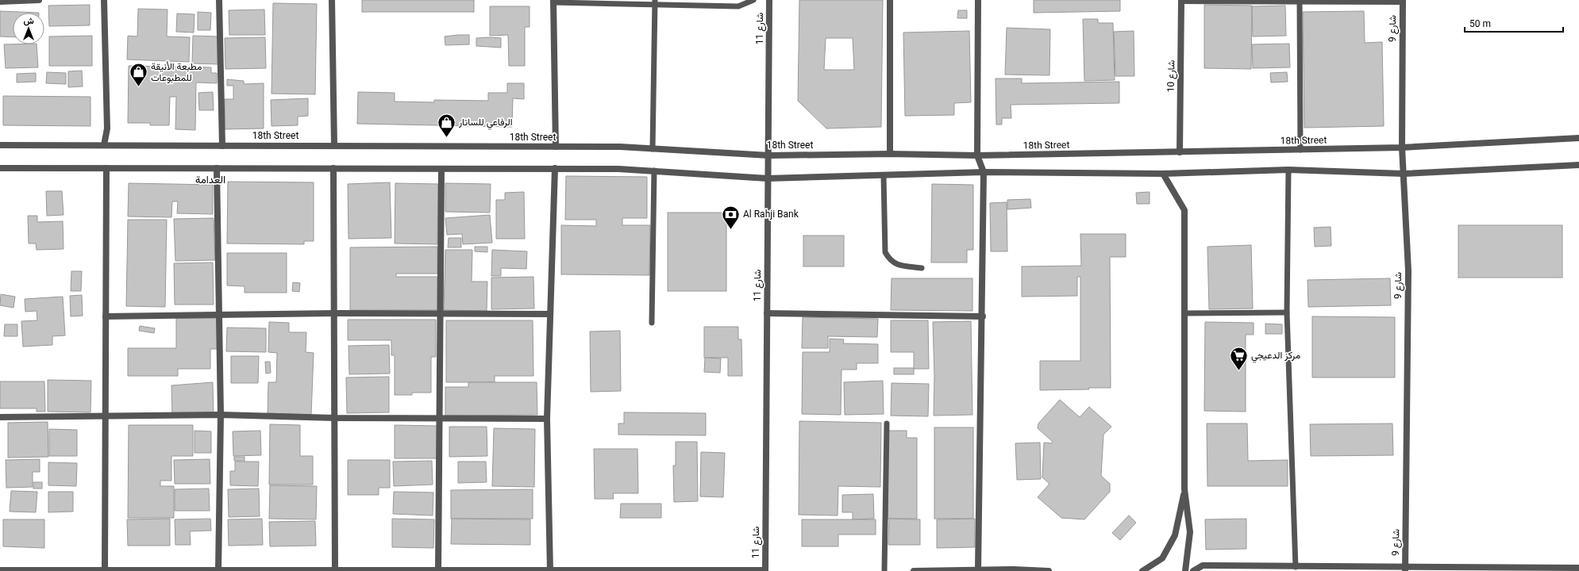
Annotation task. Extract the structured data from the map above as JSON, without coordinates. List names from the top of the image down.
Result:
{
  "streets": {
    "street": [
      "شارع 11",
      "شارع 9",
      "شارع 10",
      "18th Street"
    ]
  },
  "crossings": [
    ["شارع 11", "18th Street"],
    ["شارع 9", "18th Street"],
    ["شارع 10", "18th Street"]
  ],
  "districts": ["العدامة"],
  "places": {
    "shop": ["مطبعة الأنيقة للمطبوعات", "الرفاعي للساتار"],
    "bank": ["Al Rahji Bank"],
    "supermarket": ["مركز الدعيجي"]
  },
  "scale_bar": "50 m",
  "north": "top"
}
